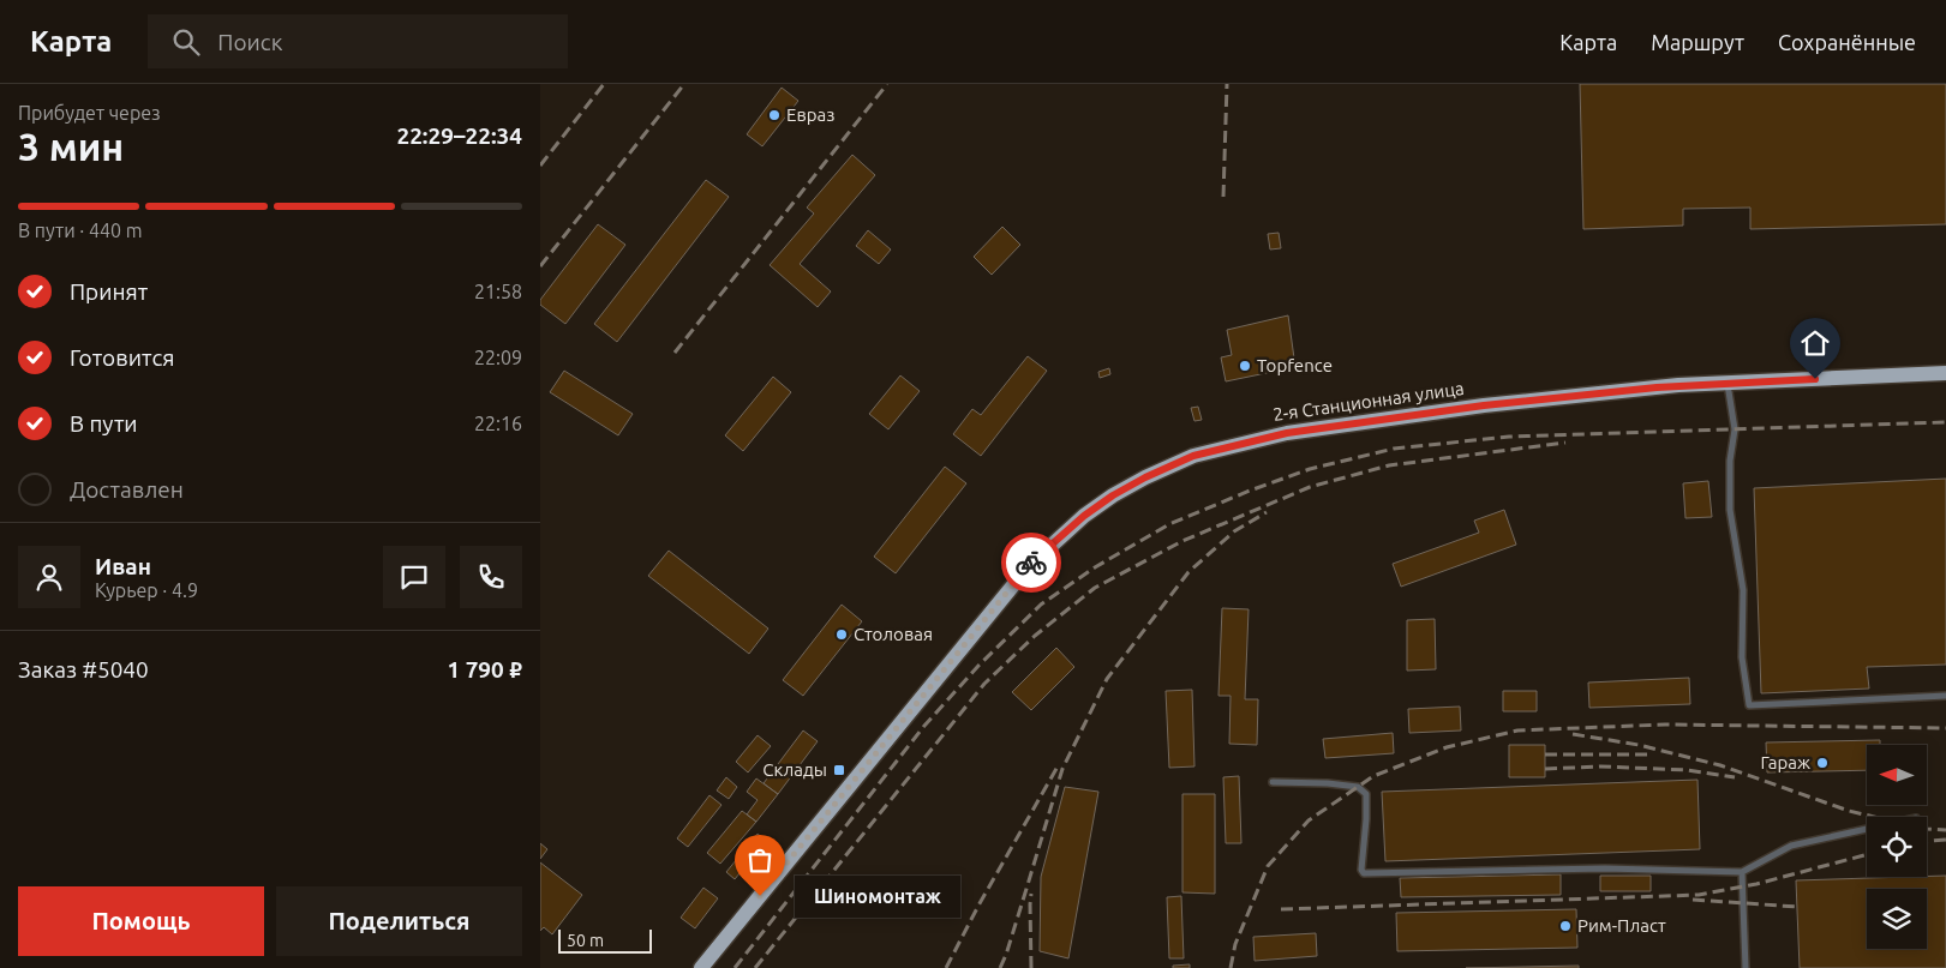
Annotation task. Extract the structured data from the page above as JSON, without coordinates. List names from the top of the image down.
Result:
{
  "streets": {
    "main road": ["2-я Станционная улица"]
  },
  "places": {
    "other": [
      "Евраз",
      "Topfence",
      "Столовая",
      "Гараж",
      "Шиномонтаж",
      "Рим-Пласт"
    ],
    "transit": ["Склады"]
  },
  "scale_bar": "50 m",
  "north": "left",
  "page": {
    "header": "Карта",
    "search": "Поиск",
    "nav": ["Карта", "Маршрут", "Сохранённые"],
    "heading": ["3 мин", "Прибудет через", "22:29–22:34"],
    "panel": [
      "Иван",
      "Курьер · 4.9",
      "Заказ #5040",
      "1 790 ₽"
    ],
    "bar": "В пути · 440 m",
    "list": [
      ["Принят", "21:58"],
      ["Готовится", "22:09"],
      ["В пути", "22:16"],
      "Доставлен"
    ],
    "buttons": ["Помощь", "Поделиться"],
    "bubble": "Шиномонтаж",
    "scale": "50 m"
  }
}
